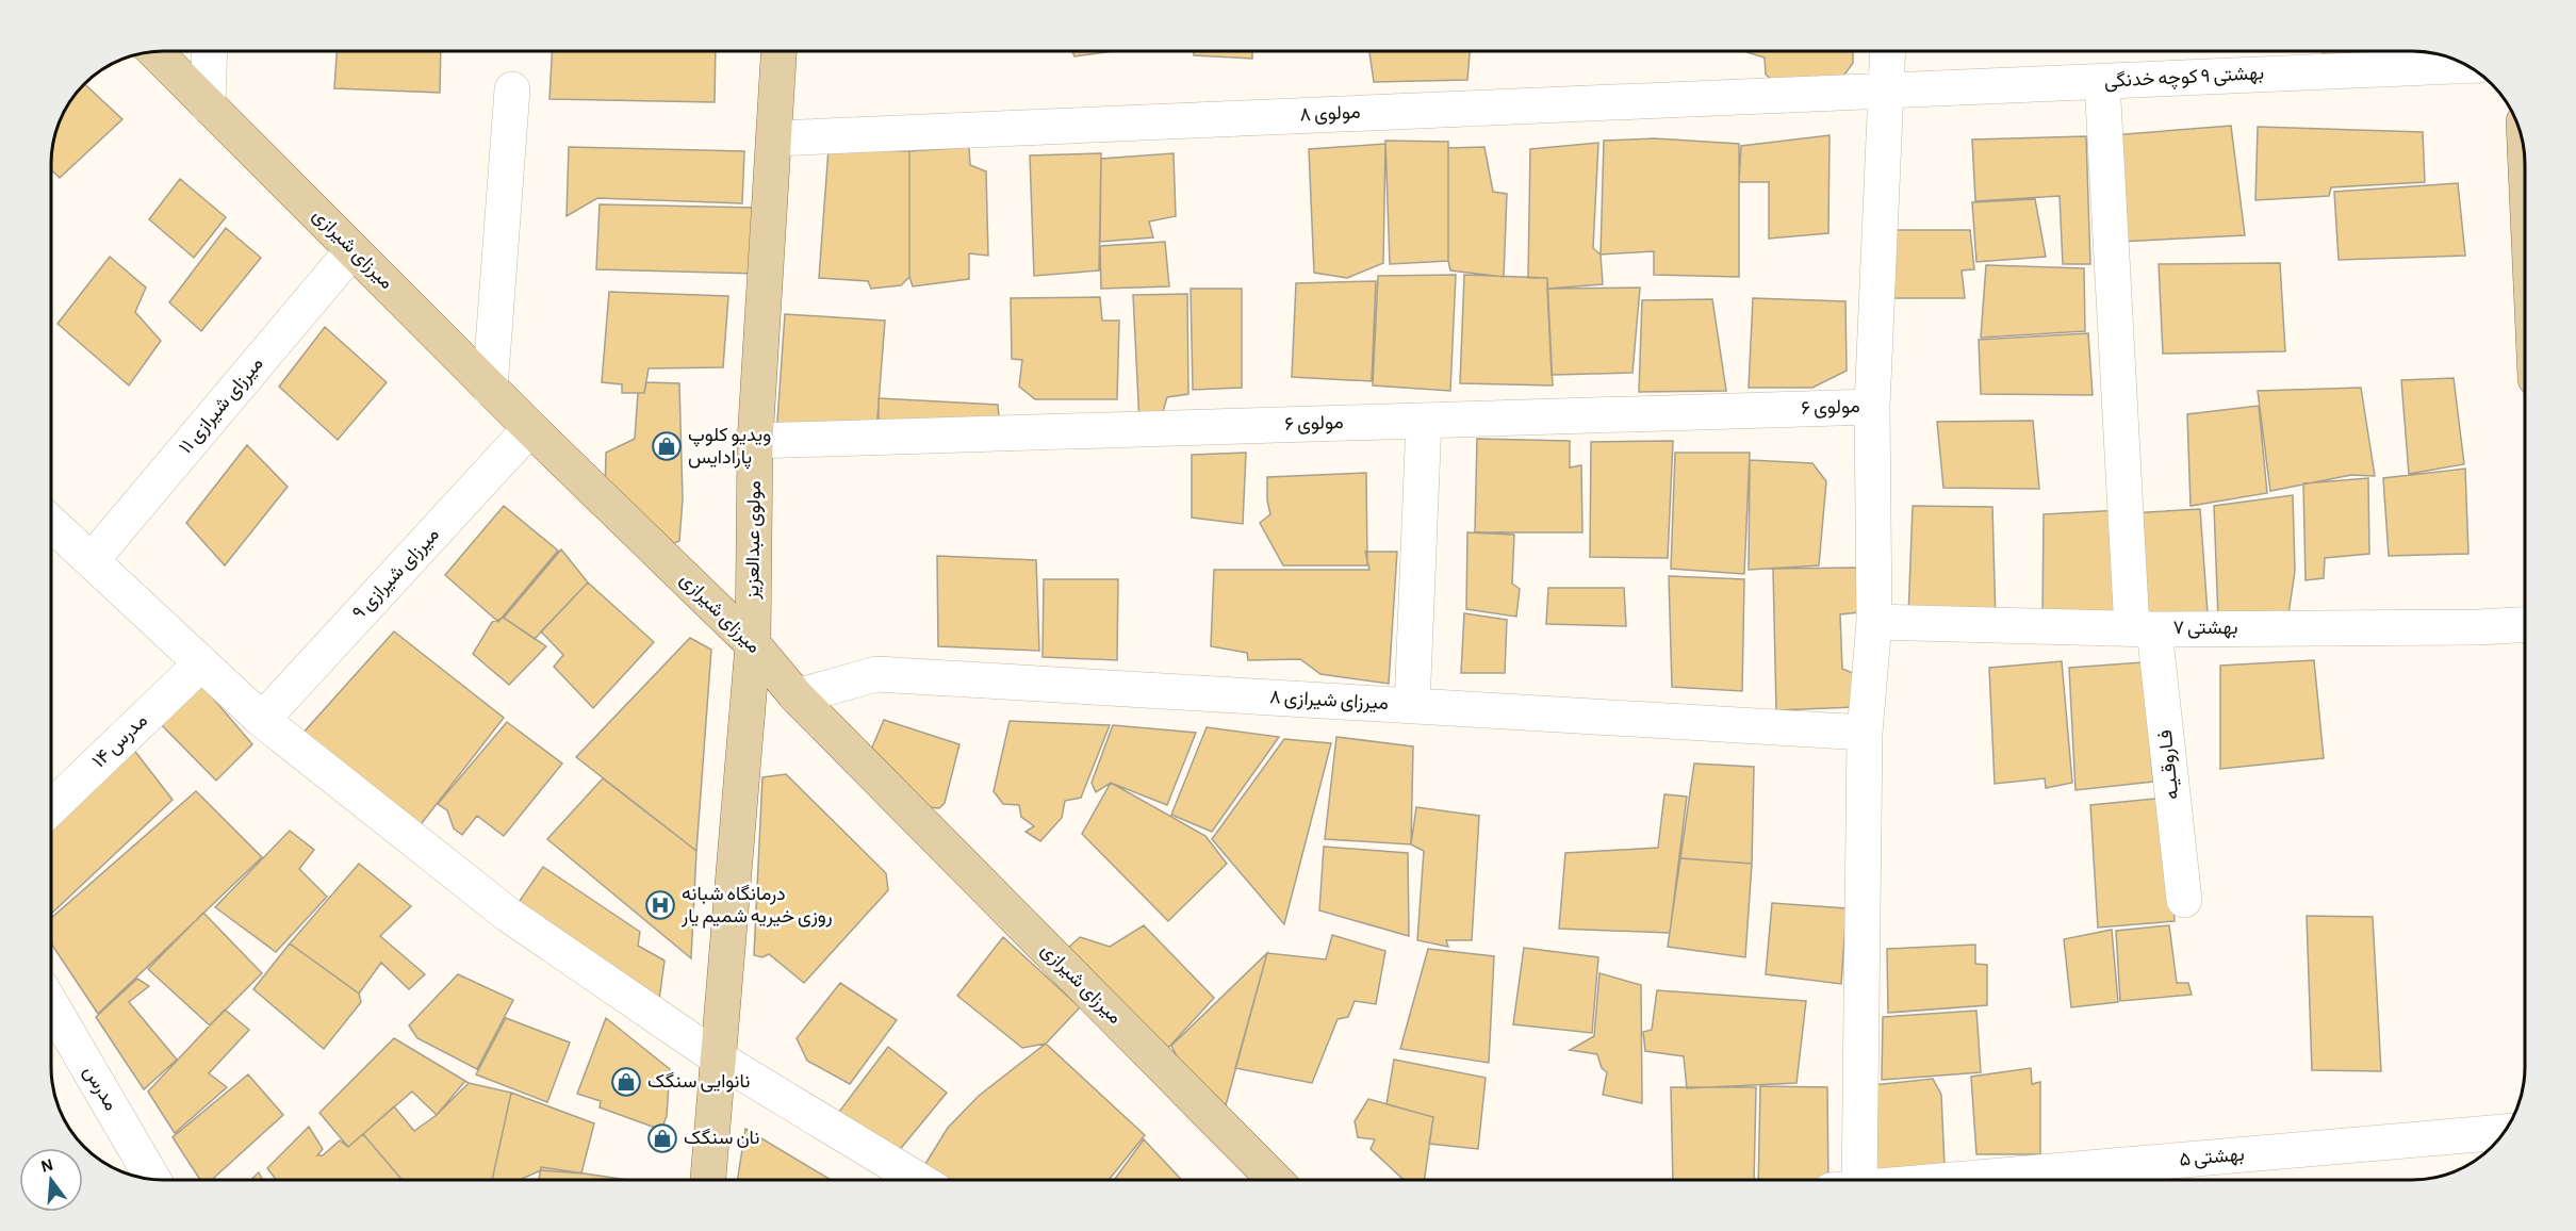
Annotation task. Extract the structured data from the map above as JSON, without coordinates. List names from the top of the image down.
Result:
{
  "streets": {
    "main road": ["میرزای شیرازی", "مولوی عبدالعزیز"],
    "street": [
      "بهشتی ۹ کوچه خدنگی",
      "مولوی ۸",
      "میرزای شیرازی ۱۱",
      "مولوی ۶",
      "میرزای شیرازی ۹",
      "بهشتی ۷",
      "میرزای شیرازی ۸",
      "مدرس ۱۴",
      "فـاروقـیـه",
      "مدرس",
      "بهشتی ۵"
    ]
  },
  "crossings": [
    ["بهشتی ۹ کوچه خدنگی", "مولوی ۸"],
    ["بهشتی ۹ کوچه خدنگی", "فـاروقـیـه"],
    ["مولوی ۸", "مولوی عبدالعزیز"],
    ["میرزای شیرازی", "میرزای شیرازی ۱۱"],
    ["میرزای شیرازی", "مولوی عبدالعزیز"],
    ["میرزای شیرازی", "میرزای شیرازی ۹"],
    ["میرزای شیرازی", "میرزای شیرازی ۸"],
    ["مولوی ۶", "مولوی عبدالعزیز"],
    ["بهشتی ۷", "فـاروقـیـه"]
  ],
  "places": {
    "shop": ["ویدیو کلوپ پارادایس", "نانوایی سنگک", "نان سنگک"],
    "hospital": ["درمانگاه شبانه روزی خیریه شمیم یار"]
  },
  "north": "top"
}
